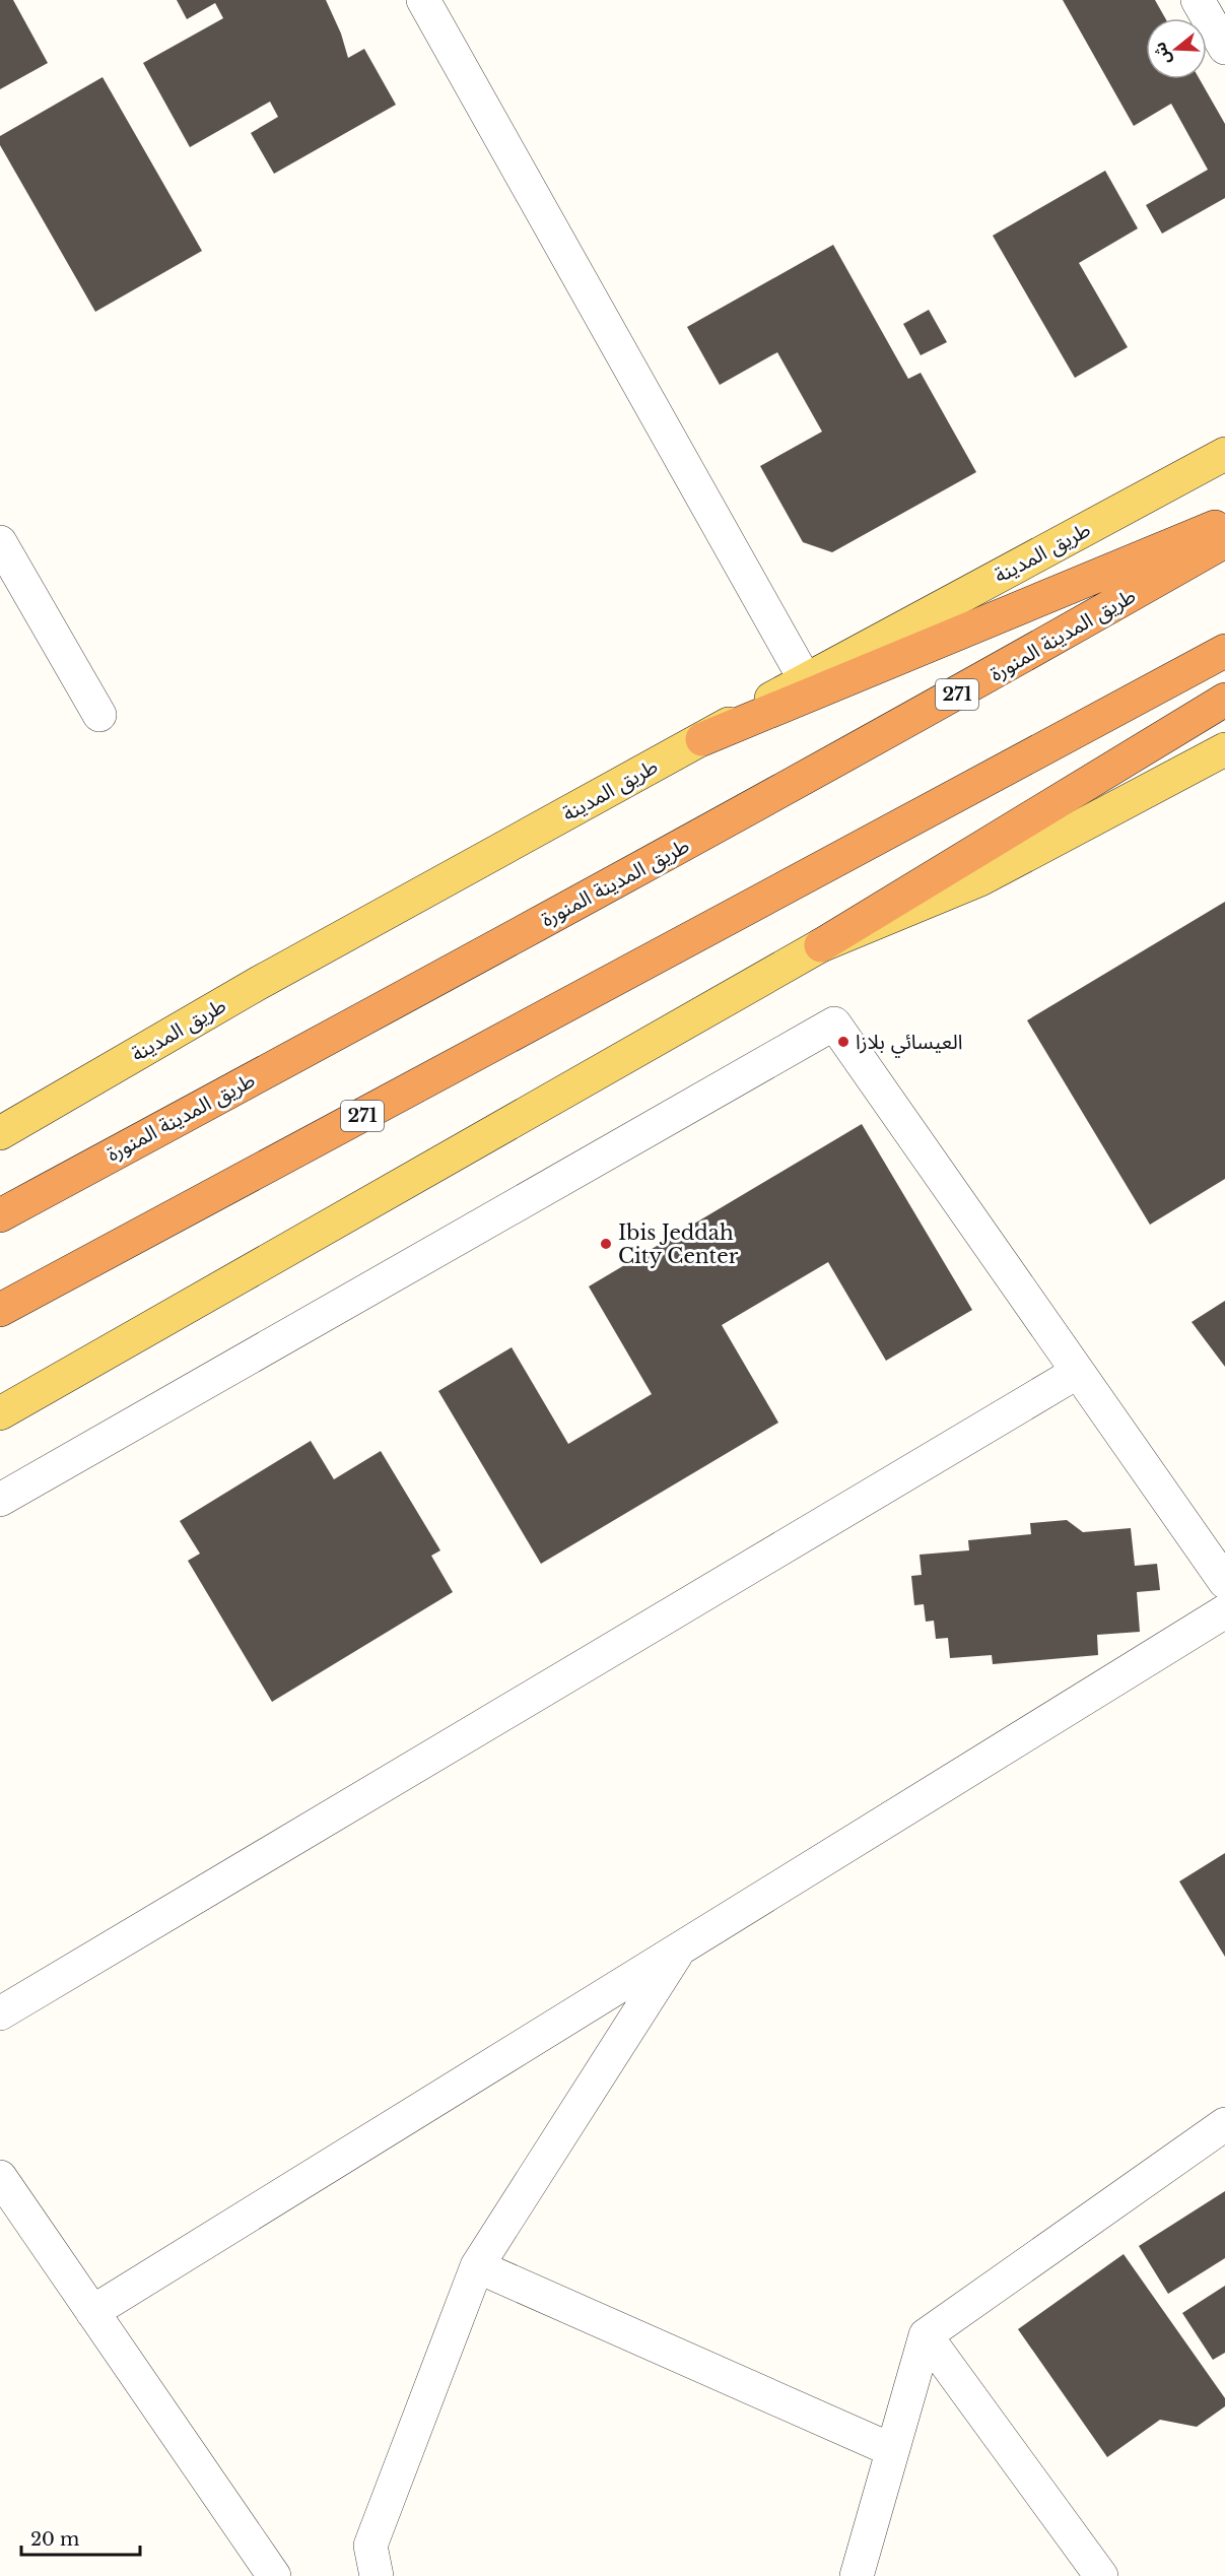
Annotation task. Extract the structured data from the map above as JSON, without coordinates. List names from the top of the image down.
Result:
{
  "streets": {
    "highway": ["طريق المدينة المنورة", "271"],
    "main road": ["طريق المدينة"]
  },
  "places": ["العيسائي بلازا", "Ibis Jeddah City Center"],
  "scale_bar": "20 m",
  "north": "left"
}
